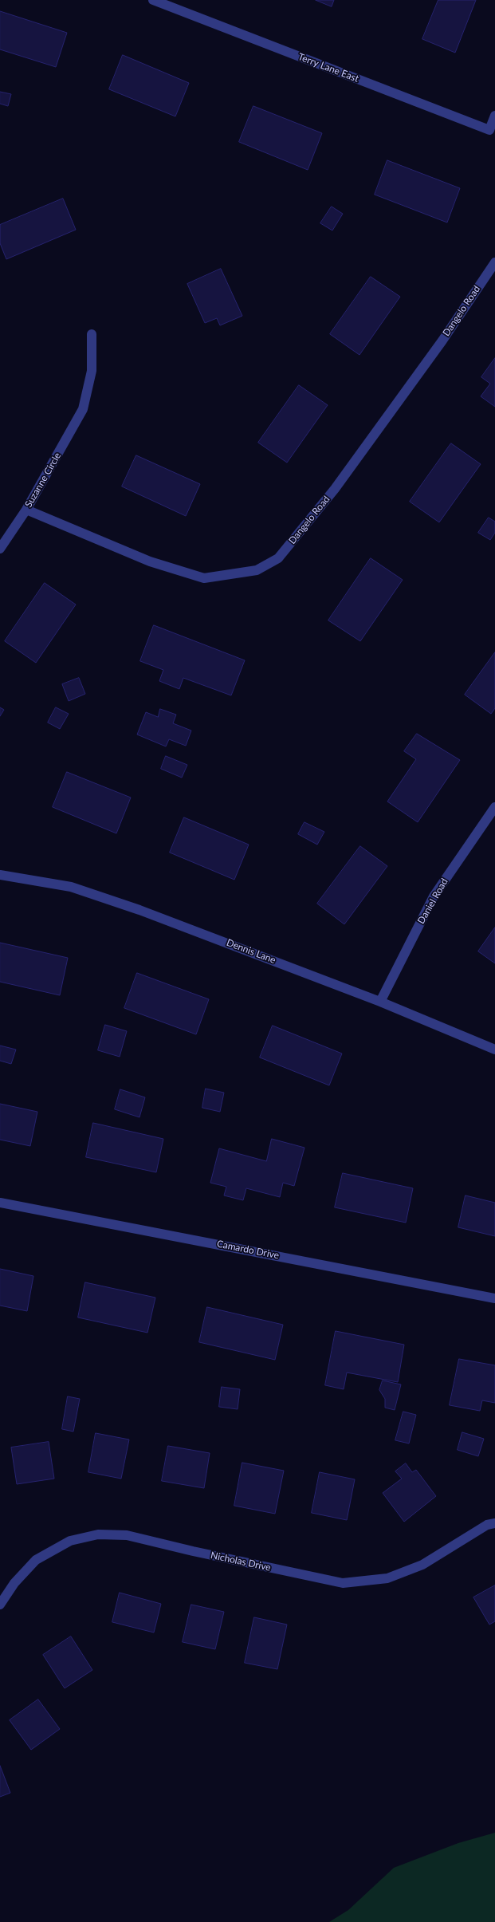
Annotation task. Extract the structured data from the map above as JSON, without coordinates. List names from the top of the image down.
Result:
{
  "streets": {
    "street": [
      "Terry Lane East",
      "Dangelo Road",
      "Suzanne Circle",
      "Daniel Road",
      "Dennis Lane",
      "Camardo Drive",
      "Nicholas Drive"
    ]
  },
  "crossings": [
    ["Dangelo Road", "Suzanne Circle"],
    ["Daniel Road", "Dennis Lane"]
  ]
}
